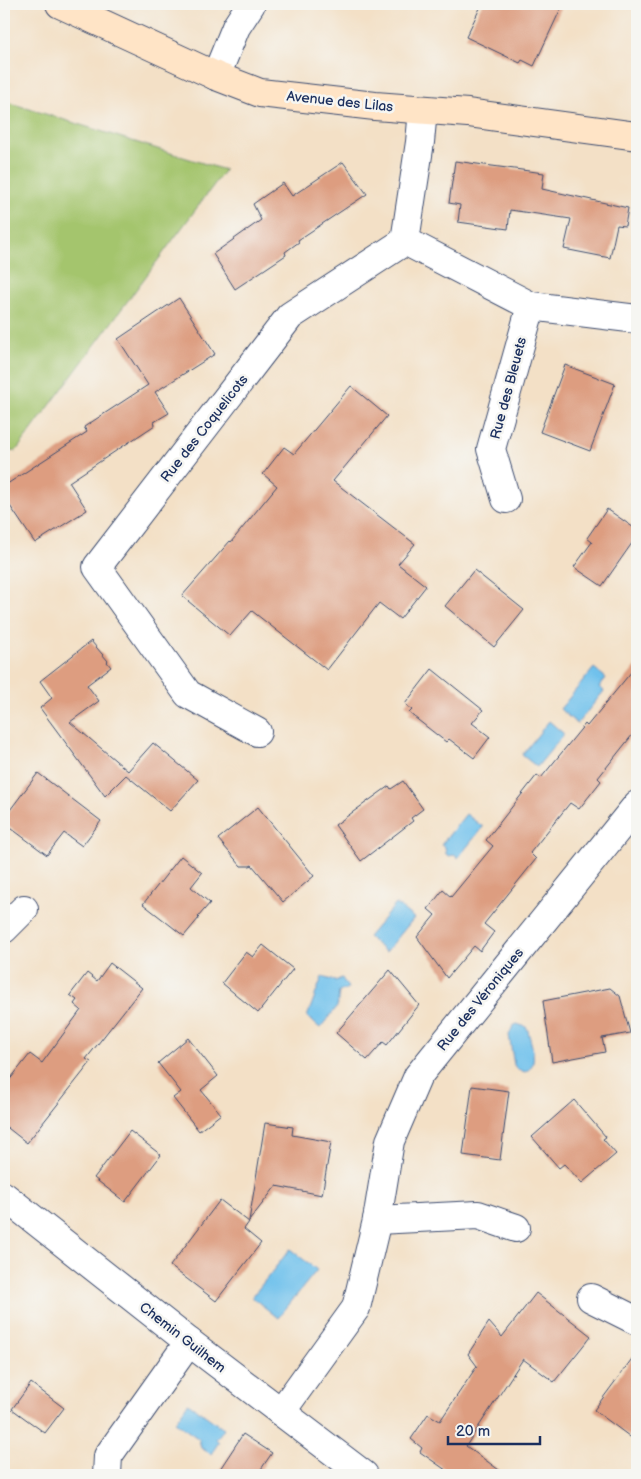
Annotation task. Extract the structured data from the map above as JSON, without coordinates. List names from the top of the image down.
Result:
{
  "streets": {
    "street": [
      "Avenue des Lilas",
      "Rue des Bleuets",
      "Rue des Coquelicots",
      "Rue des Véroniques",
      "Chemin Guilhem"
    ]
  },
  "crossings": [
    ["Rue des Véroniques", "Chemin Guilhem"]
  ],
  "scale_bar": "20 m"
}
